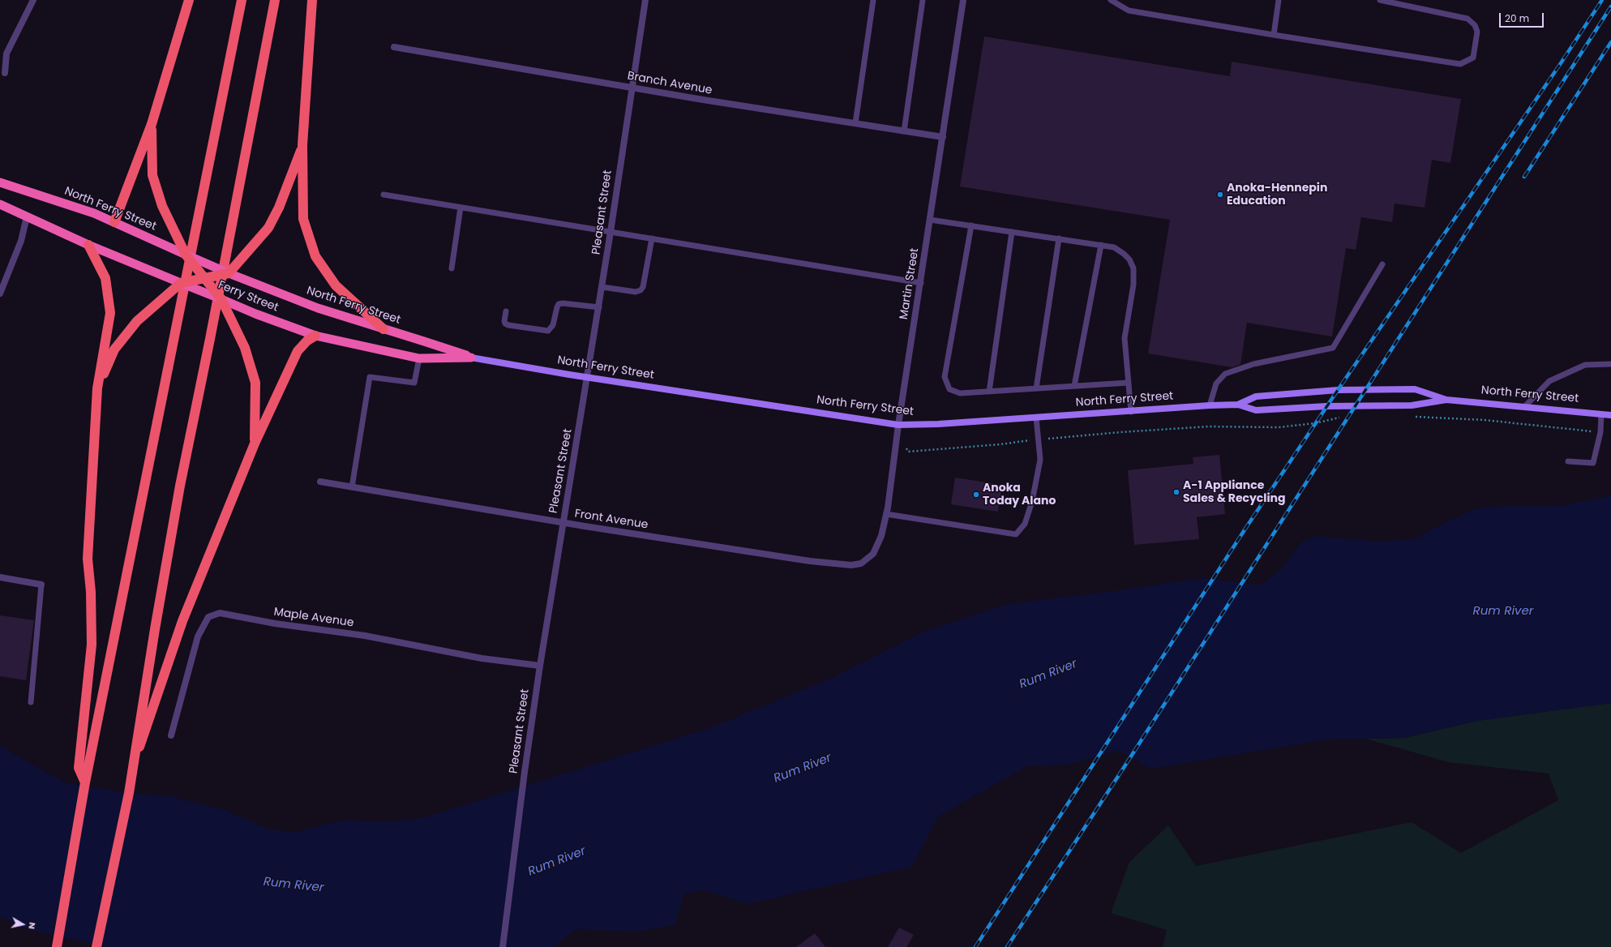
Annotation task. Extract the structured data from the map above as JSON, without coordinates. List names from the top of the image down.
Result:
{
  "streets": {
    "highway": ["North Ferry Street", "Ferry Street"],
    "street": [
      "Branch Avenue",
      "Pleasant Street",
      "Martin Street",
      "Front Avenue",
      "Maple Avenue"
    ]
  },
  "crossings": [
    ["Branch Avenue", "Pleasant Street"],
    ["Branch Avenue", "Martin Street"],
    ["North Ferry Street", "Pleasant Street"],
    ["North Ferry Street", "Martin Street"],
    ["North Ferry Street", "Ferry Street"],
    ["Pleasant Street", "Front Avenue"],
    ["Pleasant Street", "Maple Avenue"],
    ["Martin Street", "Front Avenue"]
  ],
  "water": ["Rum River"],
  "places": ["Anoka-Hennepin Education", "A-1 Appliance Sales & Recycling", "Anoka Today Alano"],
  "scale_bar": "20 m",
  "north": "right"
}
